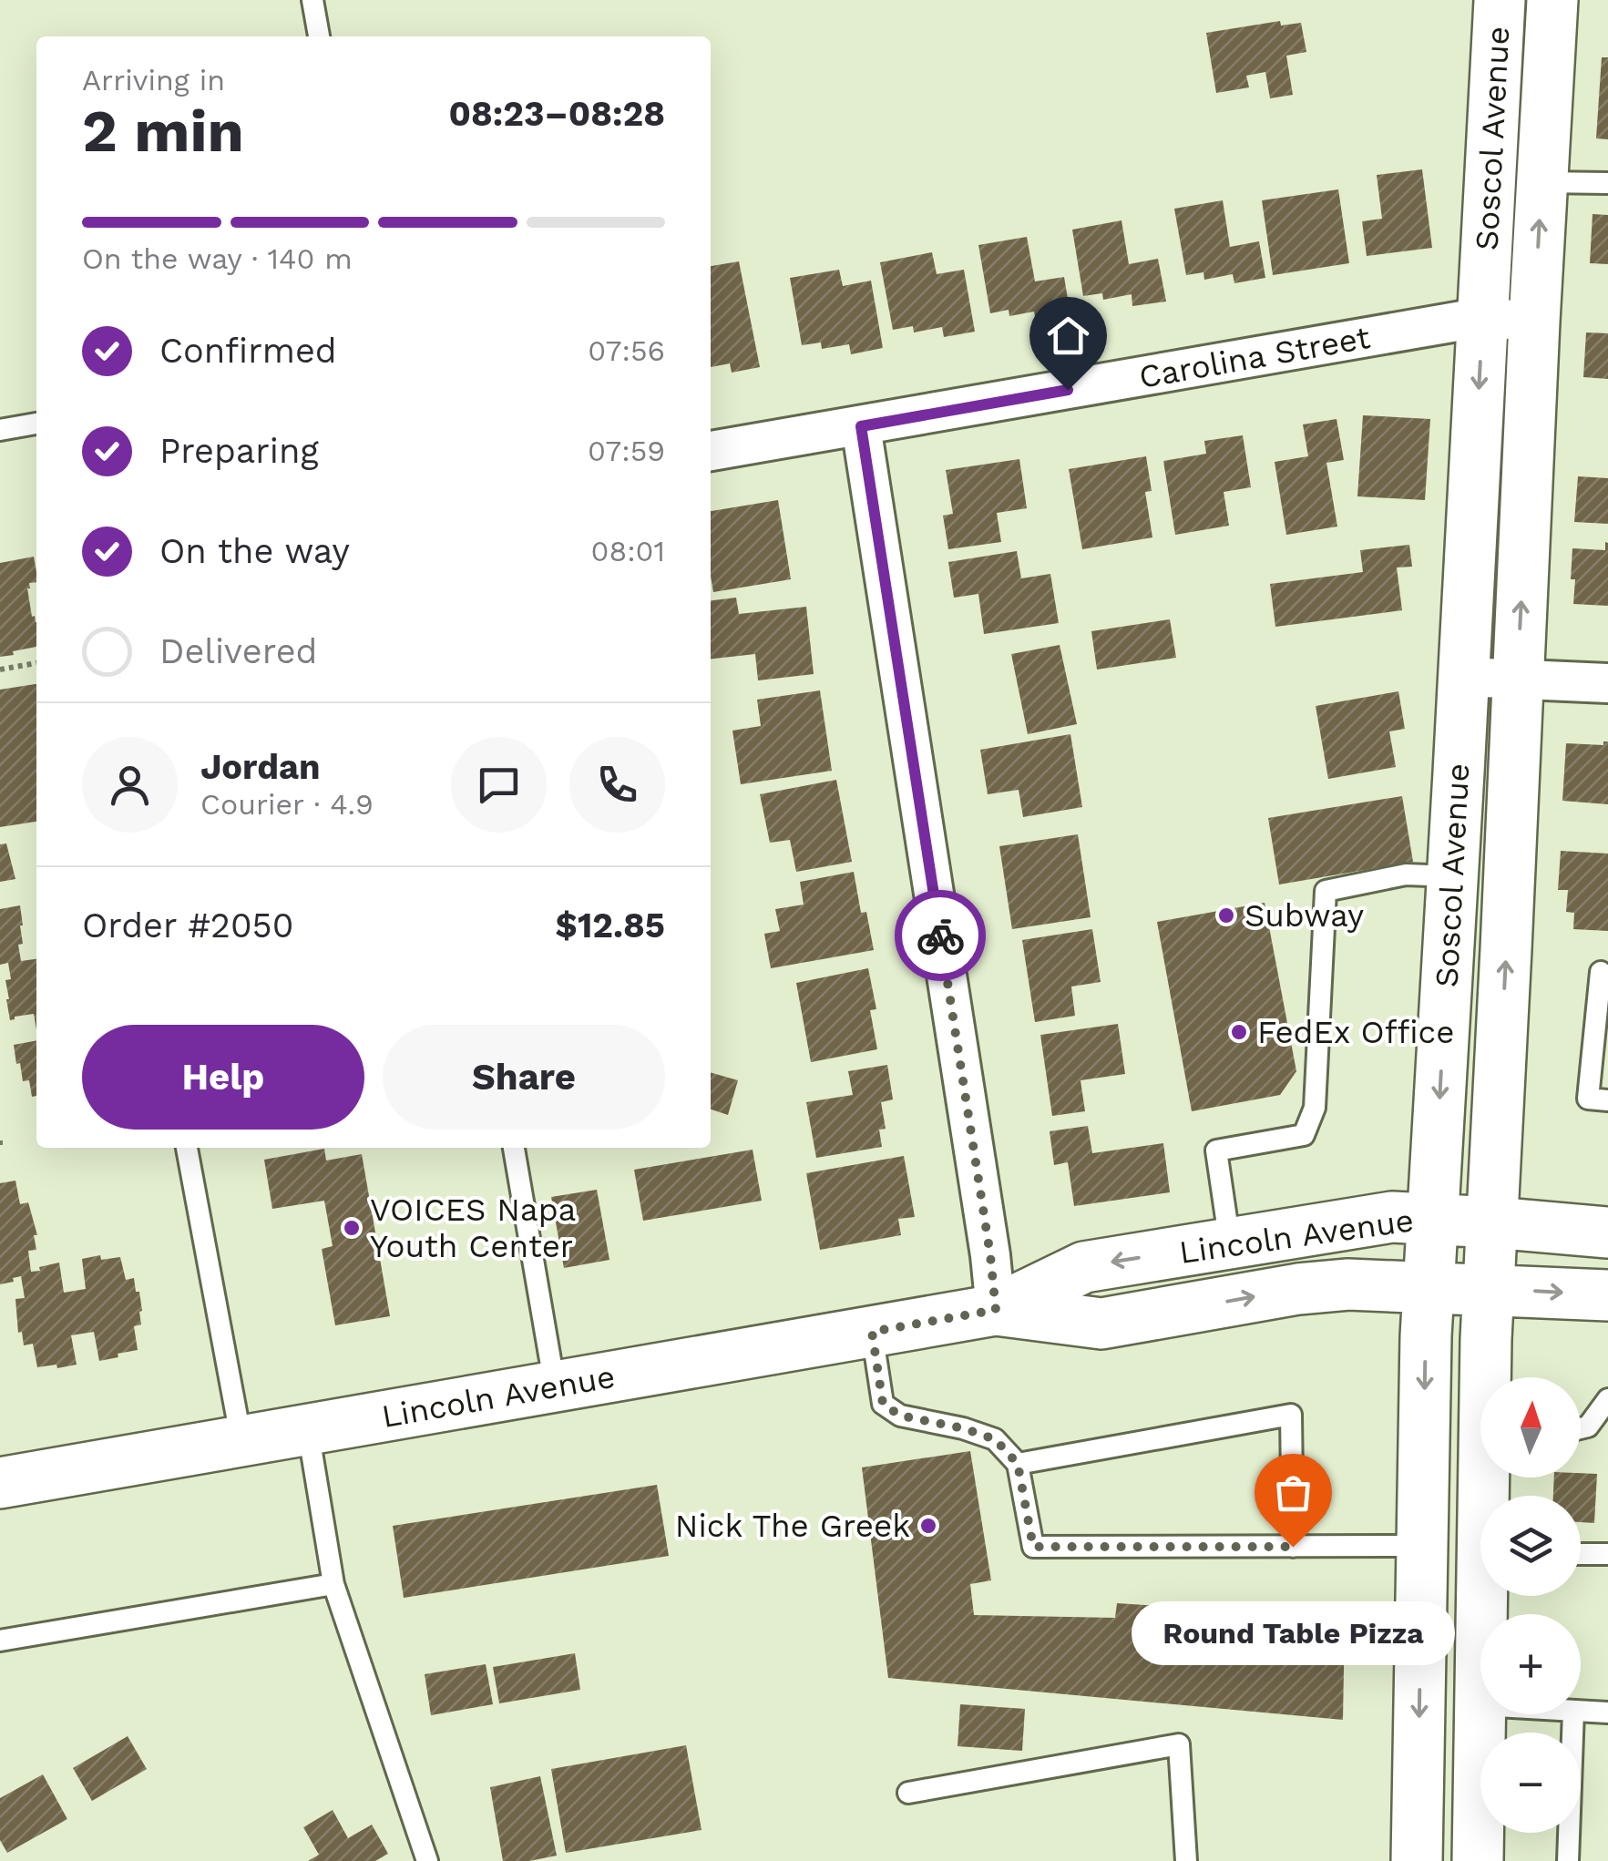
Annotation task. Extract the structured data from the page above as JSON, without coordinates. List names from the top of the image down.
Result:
{
  "streets": {
    "main road": ["Soscol Avenue", "Lincoln Avenue"],
    "street": ["Carolina Street"]
  },
  "crossings": [
    ["Soscol Avenue", "Carolina Street"],
    ["Soscol Avenue", "Lincoln Avenue"]
  ],
  "places": [
    "Subway",
    "FedEx Office",
    "VOICES Napa Youth Center",
    "Nick The Greek",
    "Round Table Pizza"
  ],
  "north": "top",
  "page": {
    "heading": ["2 min", "Arriving in", "08:23–08:28"],
    "panel": [
      "Jordan",
      "Courier · 4.9",
      "Order #2050",
      "$12.85"
    ],
    "bar": "On the way · 140 m",
    "list": [
      ["Confirmed", "07:56"],
      ["Preparing", "07:59"],
      ["On the way", "08:01"],
      "Delivered"
    ],
    "buttons": ["Help", "Share"],
    "map_buttons": ["+", "−"],
    "bubble": "Round Table Pizza"
  }
}
